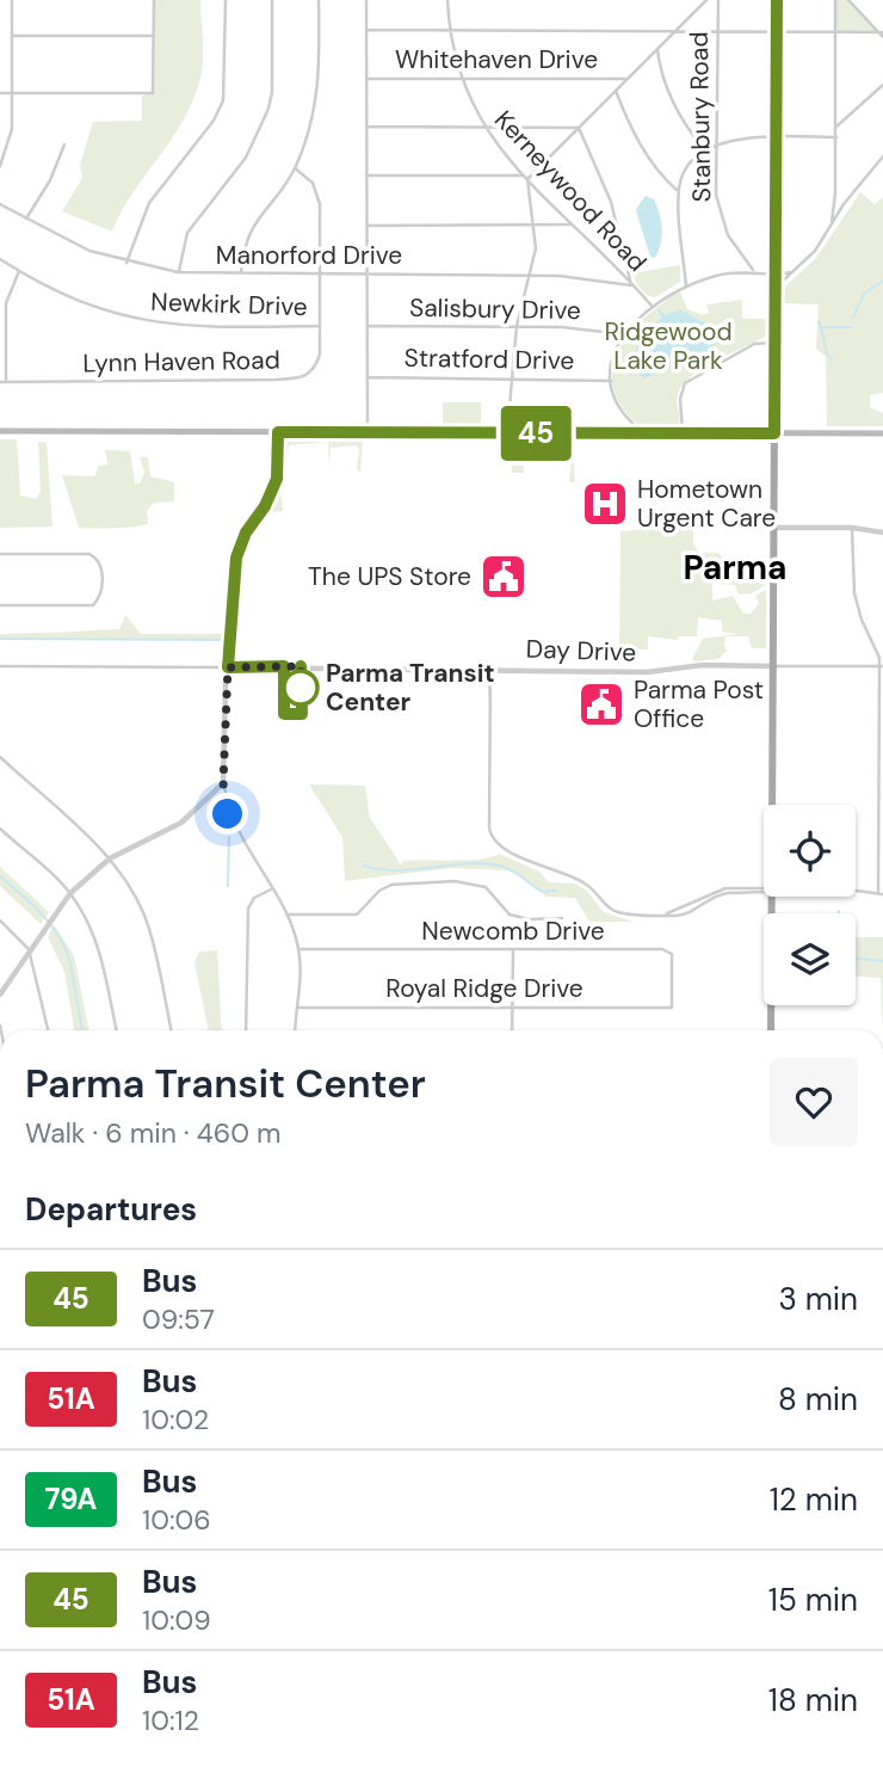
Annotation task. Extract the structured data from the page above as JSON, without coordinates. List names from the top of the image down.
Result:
{
  "streets": {
    "street": [
      "Whitehaven Drive",
      "Stanbury Road",
      "Kerneywood Road",
      "Manorford Drive",
      "Newkirk Drive",
      "Salisbury Drive",
      "Stratford Drive",
      "Lynn Haven Road",
      "Day Drive",
      "Newcomb Drive",
      "Royal Ridge Drive"
    ]
  },
  "crossings": [
    ["Whitehaven Drive", "Kerneywood Road"],
    ["Kerneywood Road", "Manorford Drive"],
    ["Manorford Drive", "Lynn Haven Road"],
    ["Newkirk Drive", "Lynn Haven Road"],
    ["Newcomb Drive", "Royal Ridge Drive"]
  ],
  "districts": ["Parma"],
  "parks": ["Ridgewood Lake Park"],
  "places": {
    "hospital": ["Hometown Urgent Care"],
    "public building": ["The UPS Store", "Parma Post Office"],
    "other": ["Parma Transit Center"]
  },
  "lines": ["bus line 45"],
  "page": {
    "on_map": "45",
    "heading": [
      ["Parma Transit Center", "Walk · 6 min · 460 m"],
      "Departures"
    ],
    "list": [
      {
        "mark": "45",
        "name": "Bus",
        "note": "09:57",
        "value": "3 min"
      },
      {
        "mark": "51A",
        "name": "Bus",
        "note": "10:02",
        "value": "8 min"
      },
      {
        "mark": "79A",
        "name": "Bus",
        "note": "10:06",
        "value": "12 min"
      },
      {
        "mark": "45",
        "name": "Bus",
        "note": "10:09",
        "value": "15 min"
      },
      {
        "mark": "51A",
        "name": "Bus",
        "note": "10:12",
        "value": "18 min"
      }
    ]
  }
}
